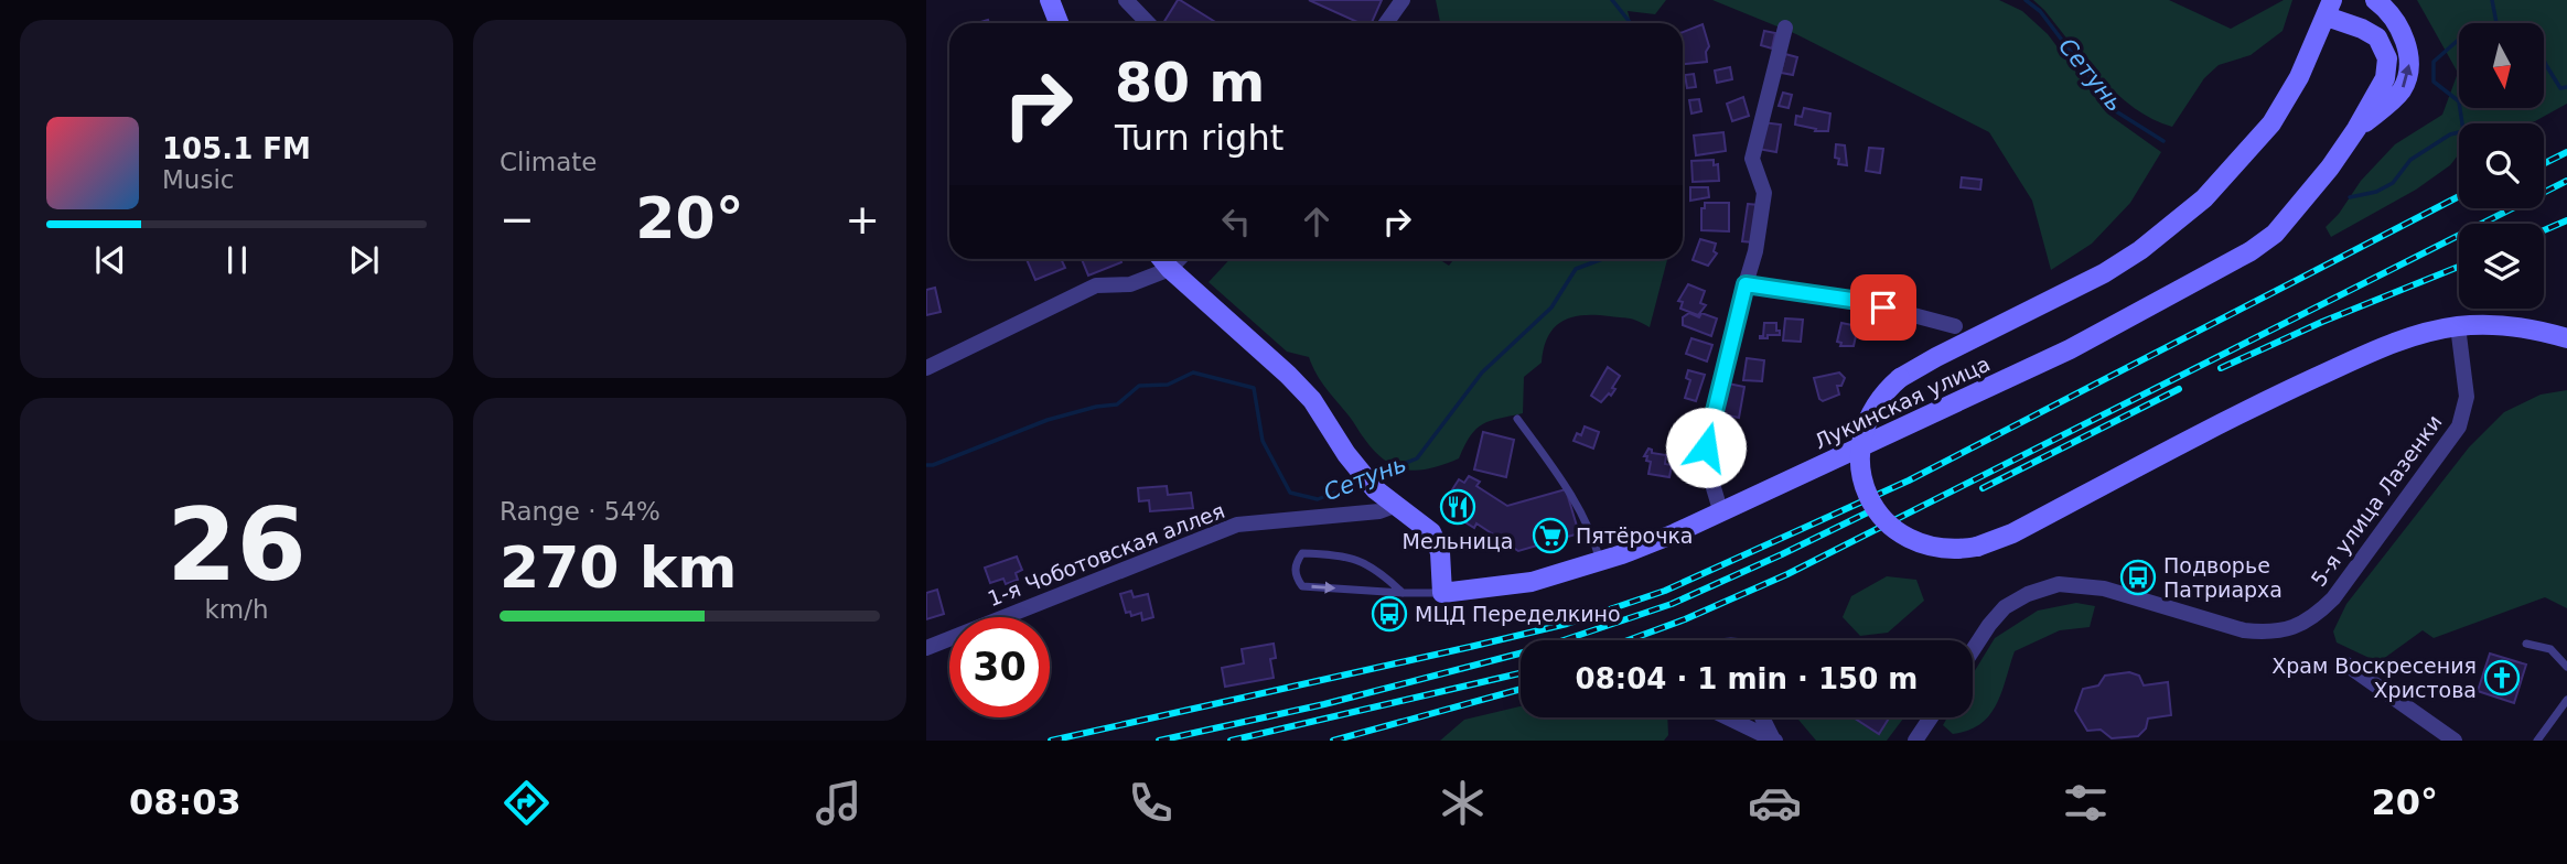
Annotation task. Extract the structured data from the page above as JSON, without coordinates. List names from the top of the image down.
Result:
{
  "streets": {
    "street": ["Лукинская улица", "5-я улица Лазенки", "1-я Чоботовская аллея"]
  },
  "water": ["Сетунь"],
  "places": {
    "restaurant": ["Мельница"],
    "supermarket": ["Пятёрочка"],
    "bus stop": ["Подворье Патриарха", "МЦД Переделкино"],
    "church": ["Храм Воскресения Христова"]
  },
  "north": "bottom",
  "page": {
    "tile": [
      "Climate",
      ["26", "km/h"],
      ["Range · 54%", "270 km"]
    ],
    "turn": ["80 m", "Turn right"],
    "song": ["105.1 FM", "Music"],
    "heat": ["−", "20°", "+"],
    "limit": "30",
    "trip": "08:04 · 1 min · 150 m",
    "tabs": ["08:03", "20°"]
  }
}
